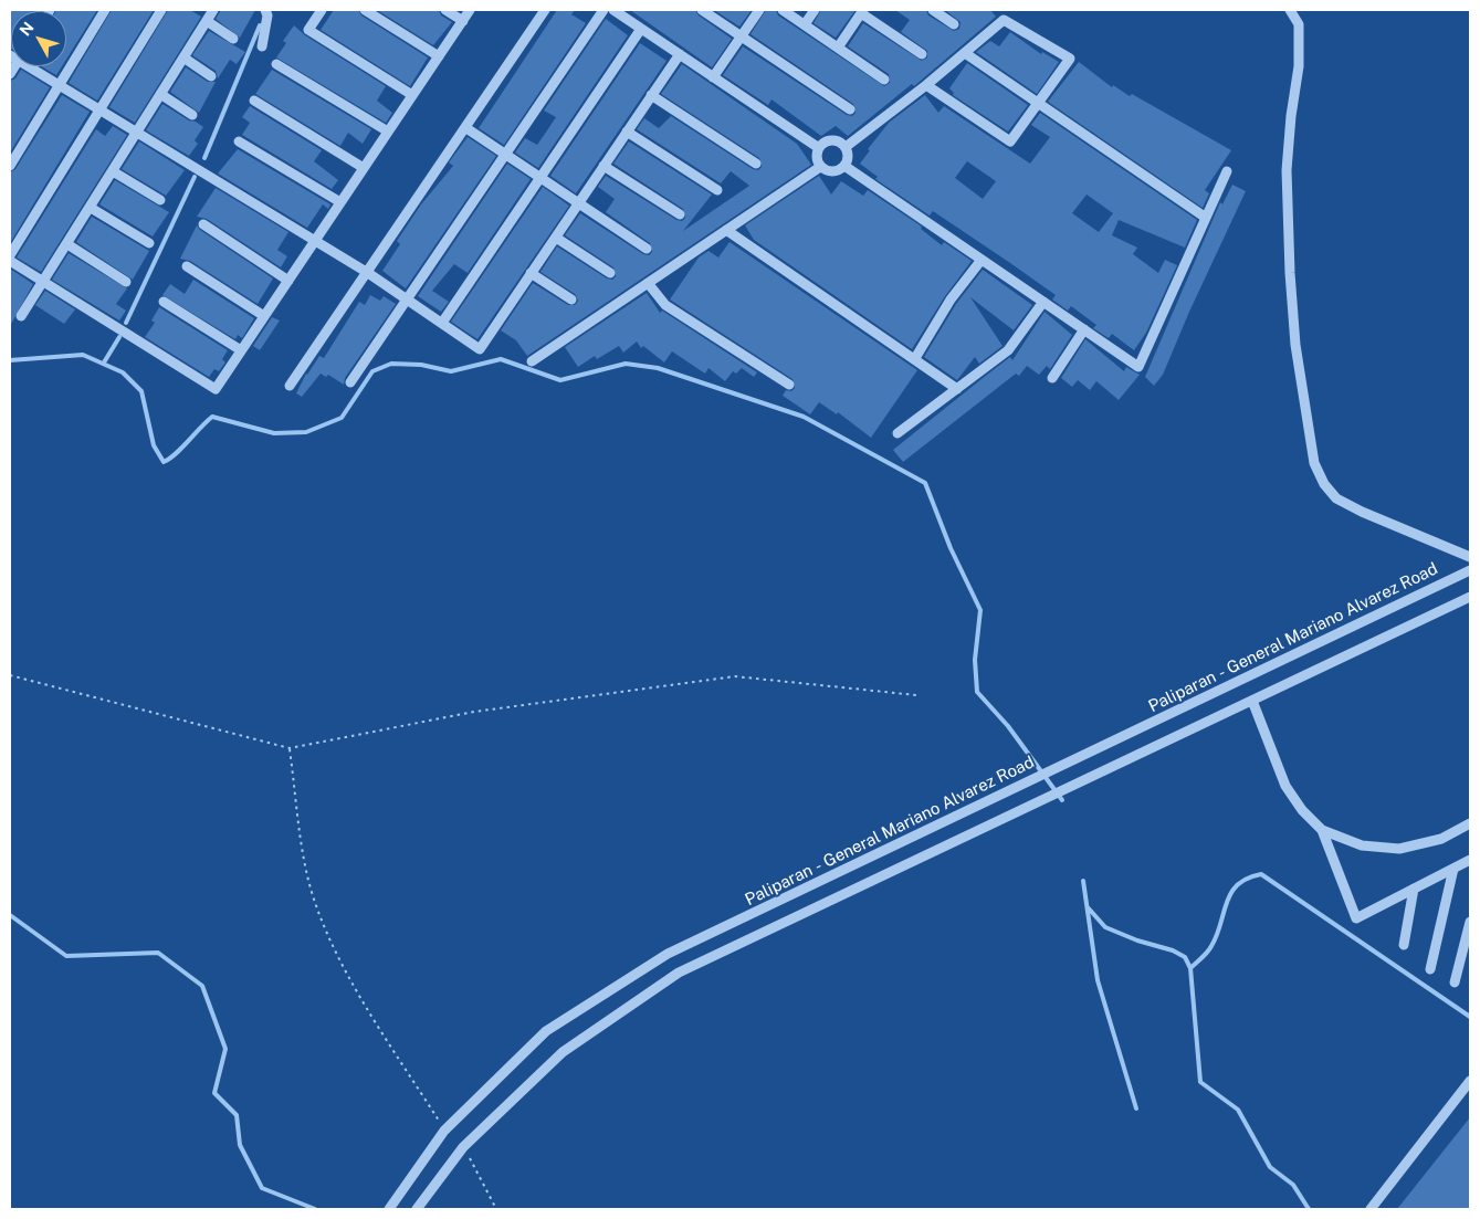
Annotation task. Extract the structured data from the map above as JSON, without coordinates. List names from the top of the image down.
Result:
{
  "streets": {
    "street": ["Paliparan - General Mariano Alvarez Road"]
  },
  "north": "top left"
}
